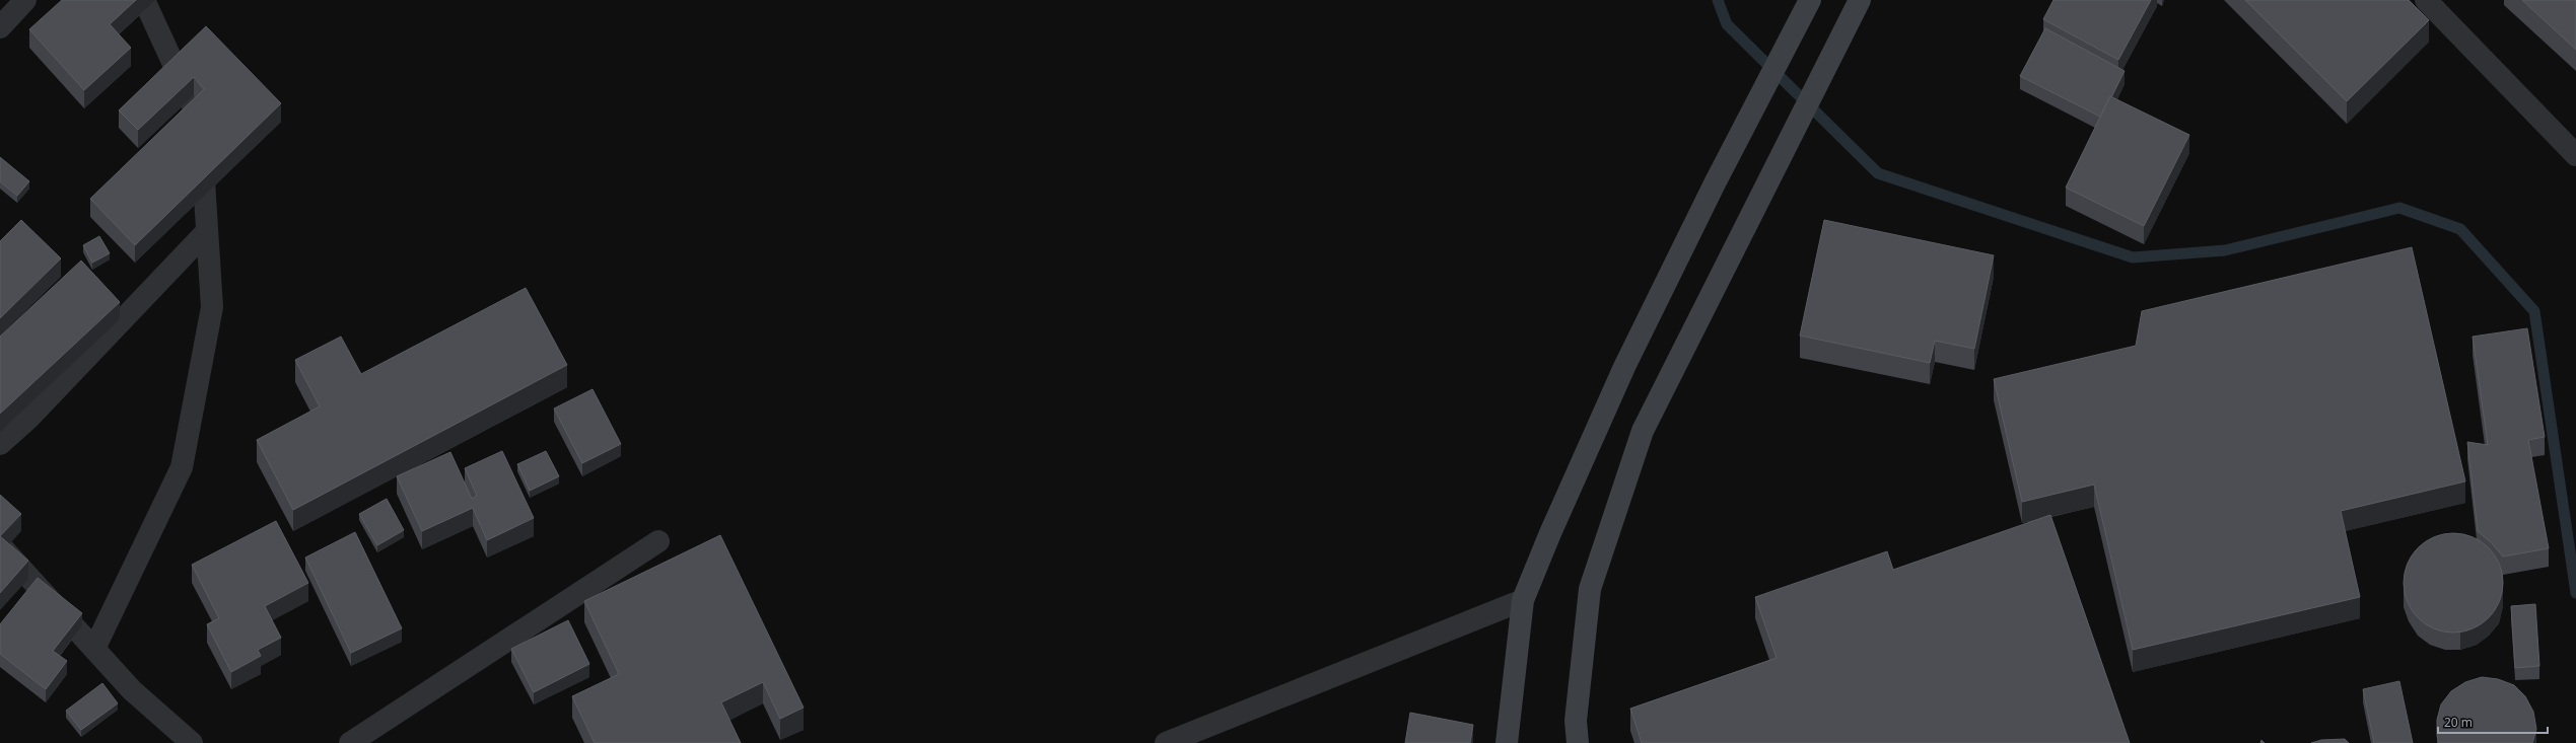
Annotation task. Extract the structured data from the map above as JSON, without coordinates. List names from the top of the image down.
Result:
{
  "scale_bar": "20 m"
}
